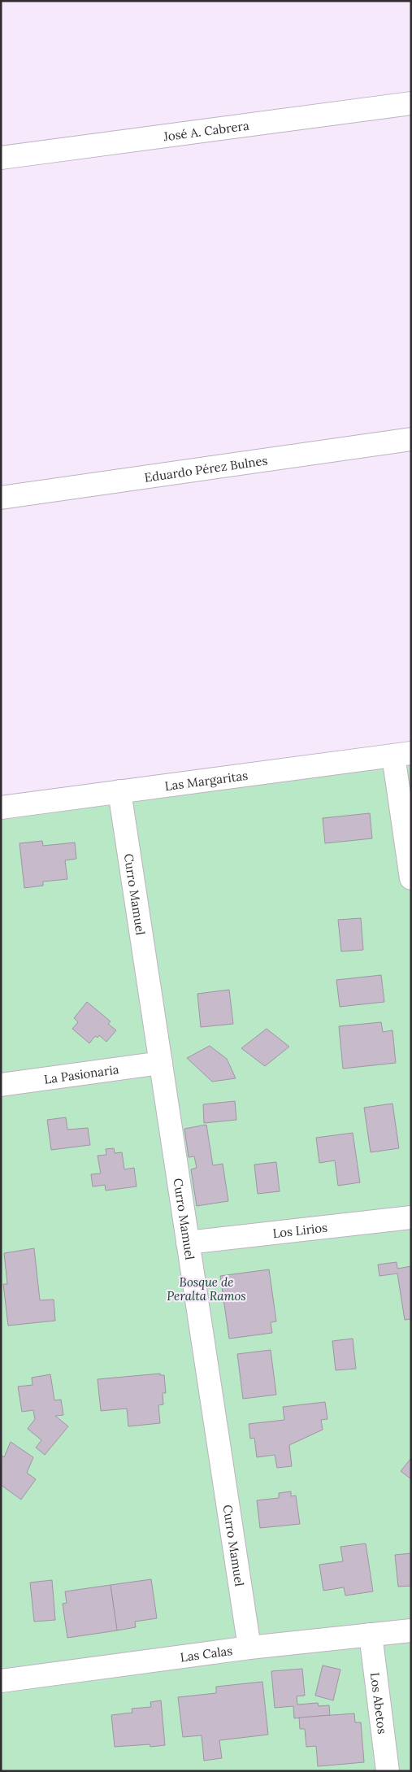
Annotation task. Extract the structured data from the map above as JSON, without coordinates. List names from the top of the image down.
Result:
{
  "streets": {
    "street": [
      "José A. Cabrera",
      "Eduardo Pérez Bulnes",
      "Las Margaritas",
      "Curro Mamuel",
      "La Pasionaria",
      "Los Lirios",
      "Las Calas",
      "Los Abetos"
    ]
  },
  "crossings": [
    ["Las Margaritas", "Curro Mamuel"],
    ["Curro Mamuel", "La Pasionaria"],
    ["Curro Mamuel", "Los Lirios"],
    ["Curro Mamuel", "Las Calas"],
    ["Las Calas", "Los Abetos"]
  ],
  "parks": ["Bosque de Peralta Ramos"]
}
